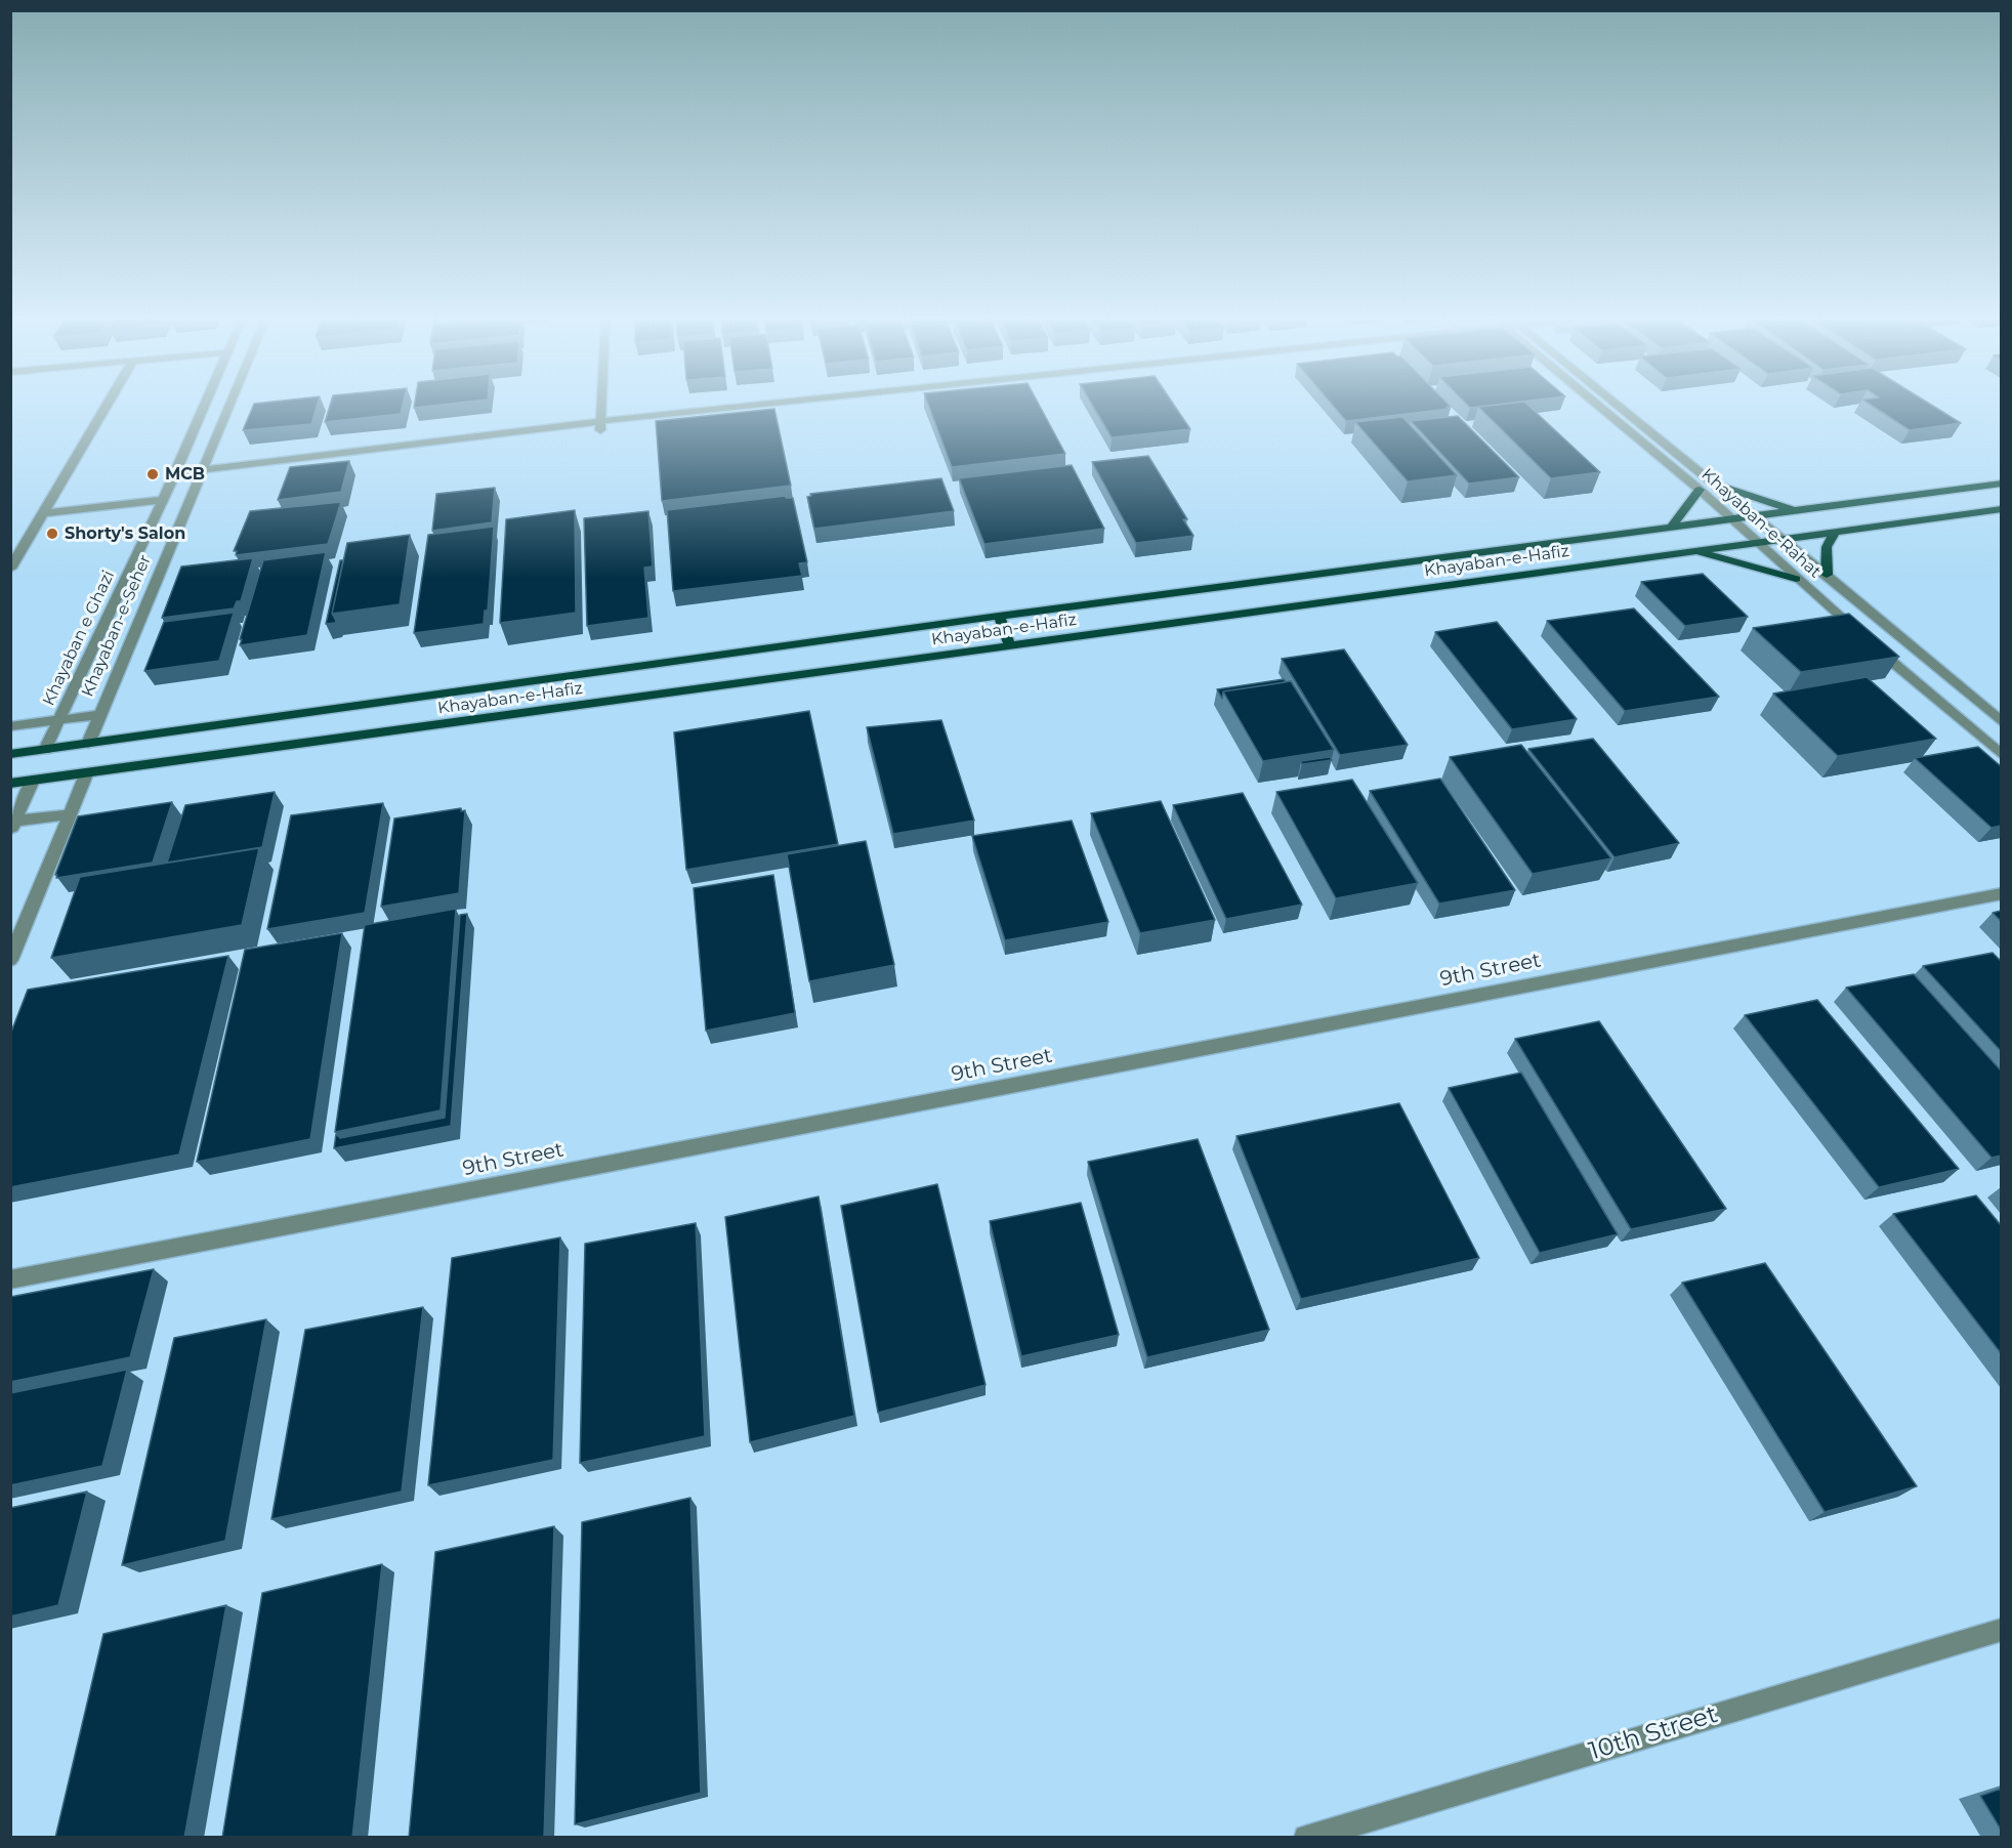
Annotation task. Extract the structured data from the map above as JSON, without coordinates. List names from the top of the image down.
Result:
{
  "streets": {
    "main road": ["Khayaban-e-Hafiz"],
    "street": [
      "Khayaban-e-Rahat",
      "Khayaban-e-Seher",
      "Khayaban e Ghazi",
      "9th Street",
      "10th Street"
    ]
  },
  "crossings": [
    ["Khayaban-e-Rahat", "Khayaban-e-Hafiz"],
    ["Khayaban-e-Hafiz", "Khayaban-e-Seher"],
    ["Khayaban-e-Hafiz", "Khayaban e Ghazi"]
  ],
  "places": ["MCB", "Shorty's Salon"]
}
